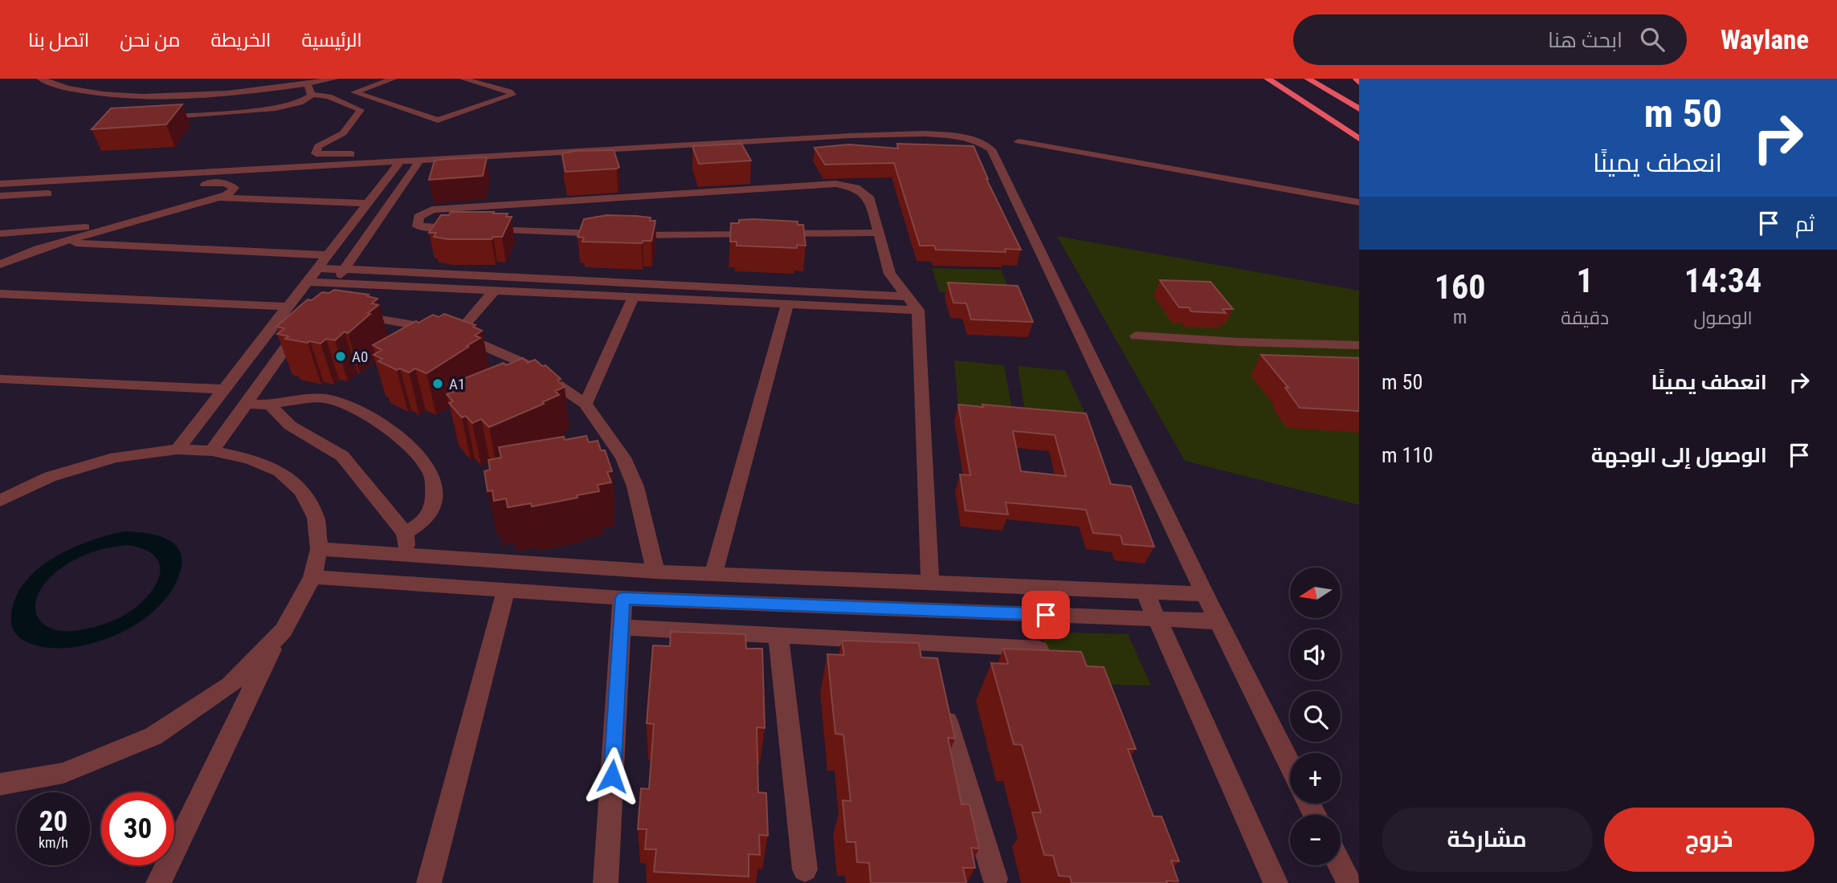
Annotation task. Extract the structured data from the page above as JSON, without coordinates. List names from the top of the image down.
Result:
{
  "places": ["A0", "A1"],
  "north": "left",
  "page": {
    "header": "Waylane",
    "search": "ابحث هنا",
    "nav": [
      "الرئيسية",
      "الخريطة",
      "من نحن",
      "اتصل بنا"
    ],
    "turn": ["50 m", "انعطف يمينًا"],
    "then": "ثم",
    "eta": [
      "14:34",
      "الوصول",
      "1",
      "دقيقة",
      "160",
      "m"
    ],
    "list": [
      {
        "name": "انعطف يمينًا",
        "value": "50 m"
      },
      {
        "name": "الوصول إلى الوجهة",
        "value": "110 m"
      }
    ],
    "map_buttons": ["+", "−"],
    "speed": "20 km/h",
    "limit": "30",
    "buttons": ["خروج", "مشاركة"]
  }
}
